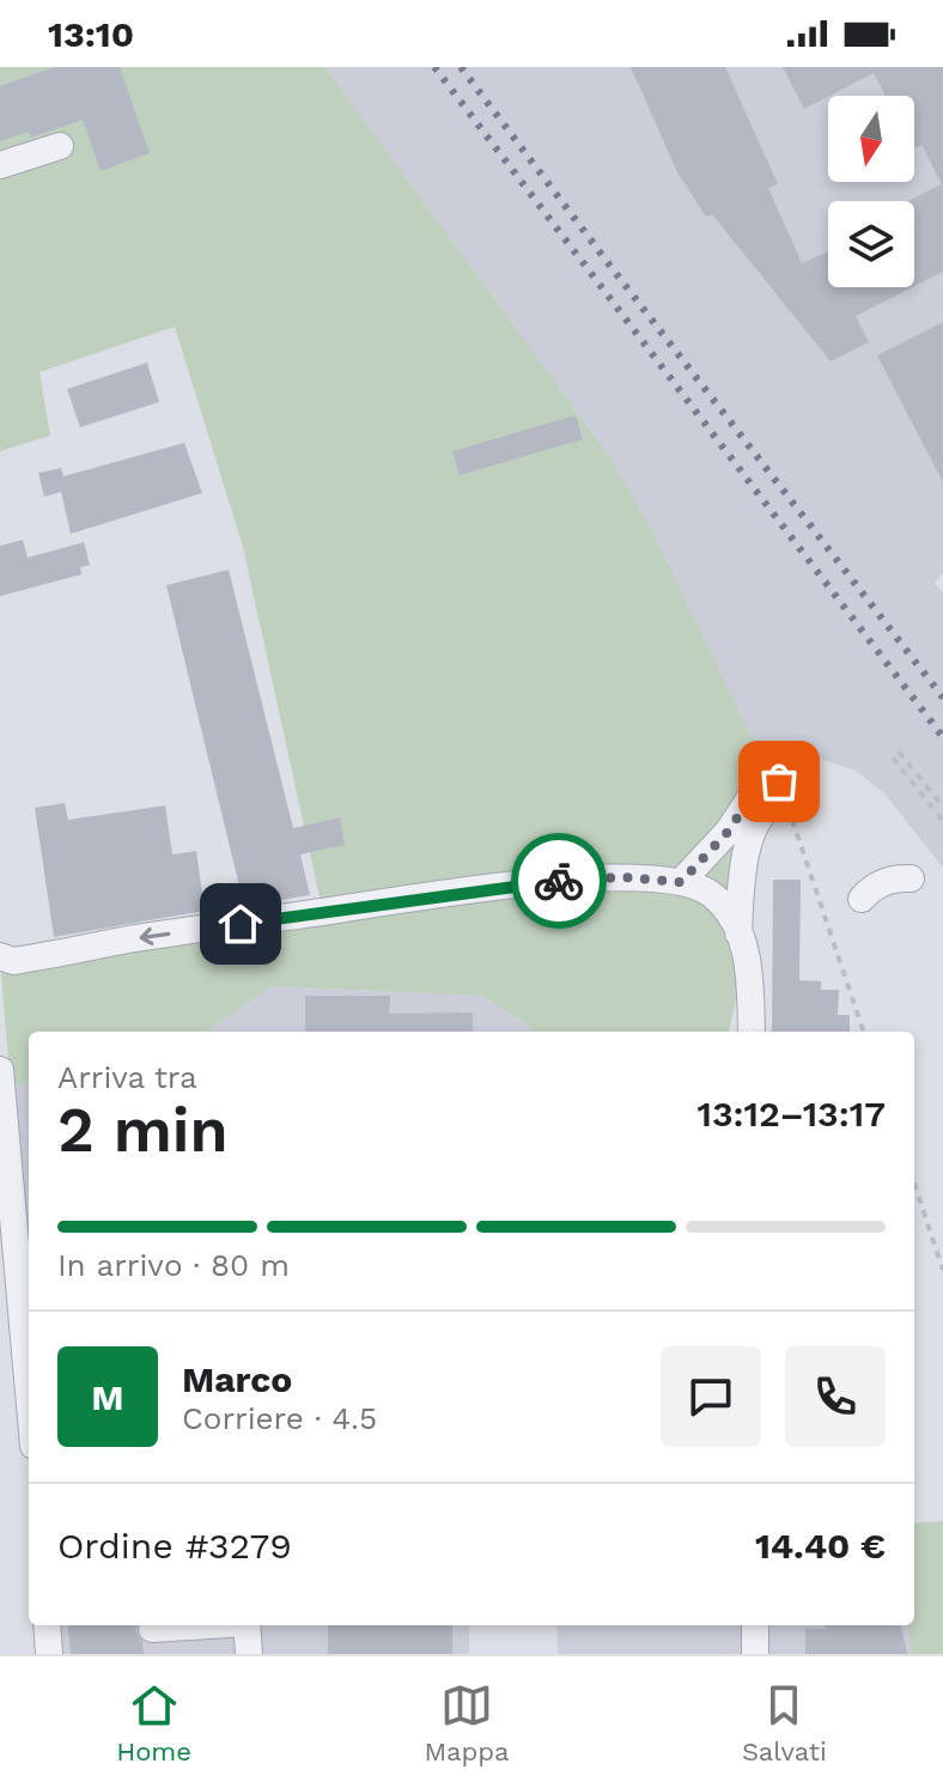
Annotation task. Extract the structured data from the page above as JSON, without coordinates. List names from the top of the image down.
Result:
{
  "north": "bottom",
  "page": {
    "status": "13:10",
    "heading": ["2 min", "Arriva tra", "13:12–13:17"],
    "panel": [
      "Marco",
      "Corriere · 4.5",
      "Ordine #3279",
      "14.40 €"
    ],
    "bar": "In arrivo · 80 m",
    "round": "M",
    "tabs": ["Home", "Mappa", "Salvati"]
  }
}
